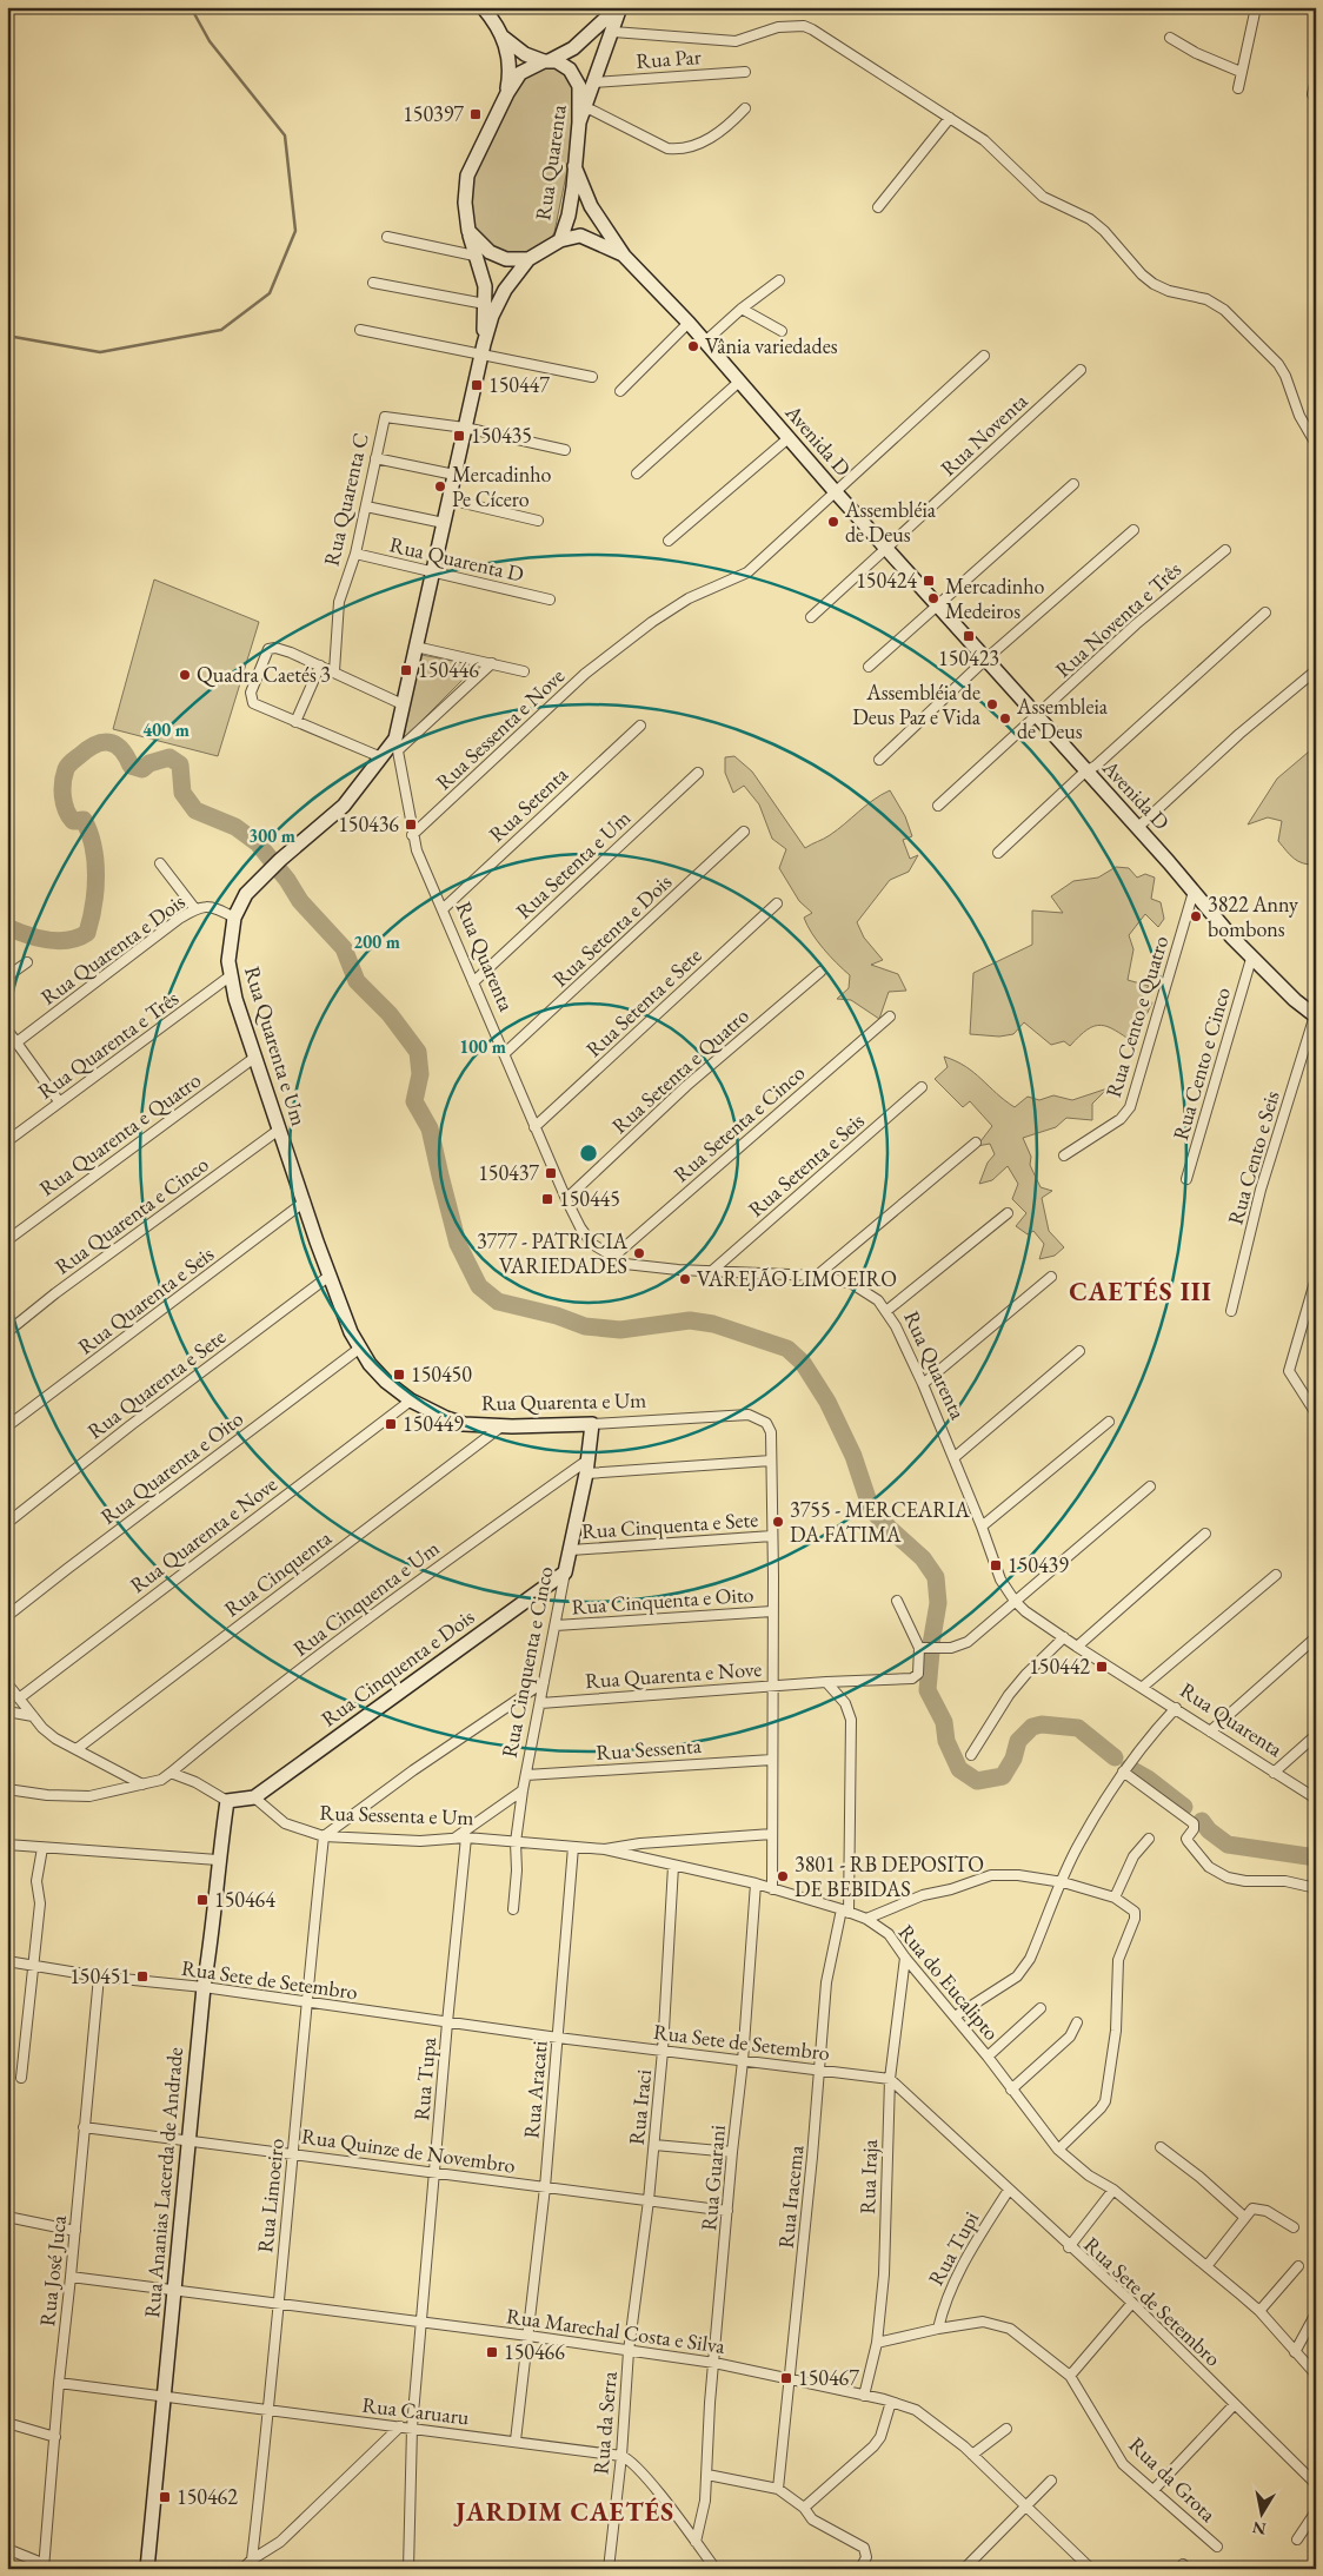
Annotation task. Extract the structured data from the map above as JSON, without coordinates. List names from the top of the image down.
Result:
{
  "streets": {
    "street": [
      "Rua Par",
      "Rua Quarenta",
      "Rua Noventa",
      "Avenida D",
      "Rua Quarenta C",
      "Rua Quarenta D",
      "Rua Noventa e Três",
      "Rua Sessenta e Nove",
      "Rua Setenta",
      "Rua Setenta e Um",
      "Rua Setenta e Dois",
      "Rua Quarenta e Dois",
      "Rua Setenta e Sete",
      "Rua Cento e Quatro",
      "Rua Quarenta e Três",
      "Rua Quarenta e Um",
      "Rua Cento e Cinco",
      "Rua Setenta e Quatro",
      "Rua Setenta e Cinco",
      "Rua Quarenta e Quatro",
      "Rua Cento e Seis",
      "Rua Setenta e Seis",
      "Rua Quarenta e Cinco",
      "Rua Quarenta e Seis",
      "Rua Quarenta e Sete",
      "Rua Quarenta e Oito",
      "Rua Cinquenta e Sete",
      "Rua Quarenta e Nove",
      "Rua Cinquenta",
      "Rua Cinquenta e Um",
      "Rua Cinquenta e Oito",
      "Rua Cinquenta e Cinco",
      "Rua Cinquenta e Dois",
      "Rua Sessenta",
      "Rua Sessenta e Um",
      "Rua Sete de Setembro",
      "Rua do Eucalipto",
      "Rua Tupa",
      "Rua Aracati",
      "Rua Iraci",
      "Rua Quinze de Novembro",
      "Rua Iraja",
      "Rua Guarani",
      "Rua Ananias Lacerda de Andrade",
      "Rua Limoeiro",
      "Rua Iracema",
      "Rua Tupi",
      "Rua José Juca",
      "Rua Marechal Costa e Silva",
      "Rua Caruaru",
      "Rua da Serra",
      "Rua da Grota"
    ]
  },
  "crossings": [
    ["Rua Quarenta", "Avenida D"],
    ["Rua Quarenta", "Rua Quarenta C"],
    ["Rua Quarenta", "Rua Quarenta D"],
    ["Rua Quarenta", "Rua Sessenta e Nove"],
    ["Rua Quarenta", "Rua Setenta"],
    ["Rua Quarenta", "Rua Setenta e Um"],
    ["Rua Quarenta", "Rua Setenta e Dois"],
    ["Rua Quarenta", "Rua Setenta e Sete"],
    ["Rua Quarenta", "Rua Quarenta e Um"],
    ["Rua Quarenta", "Rua Setenta e Quatro"],
    ["Rua Quarenta", "Rua Setenta e Cinco"],
    ["Rua Quarenta", "Rua Setenta e Seis"],
    ["Rua Noventa", "Avenida D"],
    ["Avenida D", "Rua Noventa e Três"],
    ["Avenida D", "Rua Sessenta e Nove"],
    ["Avenida D", "Rua Cento e Quatro"],
    ["Avenida D", "Rua Cento e Cinco"],
    ["Avenida D", "Rua Cento e Seis"],
    ["Rua Quarenta C", "Rua Quarenta D"],
    ["Rua Quarenta e Dois", "Rua Quarenta e Um"],
    ["Rua Quarenta e Três", "Rua Quarenta e Um"],
    ["Rua Quarenta e Um", "Rua Quarenta e Quatro"],
    ["Rua Quarenta e Um", "Rua Quarenta e Cinco"],
    ["Rua Quarenta e Um", "Rua Quarenta e Seis"],
    ["Rua Quarenta e Um", "Rua Quarenta e Sete"],
    ["Rua Quarenta e Um", "Rua Quarenta e Oito"],
    ["Rua Quarenta e Um", "Rua Cinquenta e Sete"],
    ["Rua Quarenta e Um", "Rua Quarenta e Nove"],
    ["Rua Quarenta e Um", "Rua Cinquenta"],
    ["Rua Quarenta e Um", "Rua Cinquenta e Oito"],
    ["Rua Quarenta e Um", "Rua Cinquenta e Cinco"],
    ["Rua Quarenta e Um", "Rua Sessenta"],
    ["Rua Quarenta e Um", "Rua Sessenta e Um"],
    ["Rua Quarenta e Um", "Rua do Eucalipto"],
    ["Rua Cinquenta e Sete", "Rua Cinquenta e Cinco"],
    ["Rua Quarenta e Nove", "Rua Cinquenta e Cinco"],
    ["Rua Quarenta e Nove", "Rua Iracema"],
    ["Rua Cinquenta e Um", "Rua Cinquenta e Cinco"],
    ["Rua Cinquenta e Oito", "Rua Cinquenta e Cinco"],
    ["Rua Cinquenta e Cinco", "Rua Cinquenta e Dois"],
    ["Rua Cinquenta e Cinco", "Rua Sessenta"],
    ["Rua Cinquenta e Cinco", "Rua Sessenta e Um"],
    ["Rua Cinquenta e Dois", "Rua Sessenta e Um"],
    ["Rua Sessenta e Um", "Rua do Eucalipto"],
    ["Rua Sessenta e Um", "Rua Tupa"],
    ["Rua Sessenta e Um", "Rua Aracati"],
    ["Rua Sessenta e Um", "Rua Limoeiro"],
    ["Rua Sete de Setembro", "Rua Tupa"],
    ["Rua Sete de Setembro", "Rua Aracati"],
    ["Rua Sete de Setembro", "Rua Iraci"],
    ["Rua Sete de Setembro", "Rua Iraja"],
    ["Rua Sete de Setembro", "Rua Guarani"],
    ["Rua Sete de Setembro", "Rua Ananias Lacerda de Andrade"],
    ["Rua Sete de Setembro", "Rua Limoeiro"],
    ["Rua Sete de Setembro", "Rua Iracema"],
    ["Rua Sete de Setembro", "Rua Tupi"],
    ["Rua Sete de Setembro", "Rua José Juca"],
    ["Rua do Eucalipto", "Rua Iraci"],
    ["Rua do Eucalipto", "Rua Iraja"],
    ["Rua do Eucalipto", "Rua Guarani"],
    ["Rua do Eucalipto", "Rua Iracema"],
    ["Rua Tupa", "Rua Quinze de Novembro"],
    ["Rua Tupa", "Rua Marechal Costa e Silva"],
    ["Rua Tupa", "Rua Caruaru"],
    ["Rua Aracati", "Rua Quinze de Novembro"],
    ["Rua Aracati", "Rua Marechal Costa e Silva"],
    ["Rua Aracati", "Rua Caruaru"],
    ["Rua Iraci", "Rua Quinze de Novembro"],
    ["Rua Iraci", "Rua Marechal Costa e Silva"],
    ["Rua Iraci", "Rua da Serra"],
    ["Rua Quinze de Novembro", "Rua Guarani"],
    ["Rua Quinze de Novembro", "Rua Ananias Lacerda de Andrade"],
    ["Rua Quinze de Novembro", "Rua Limoeiro"],
    ["Rua Quinze de Novembro", "Rua José Juca"],
    ["Rua Iraja", "Rua Marechal Costa e Silva"],
    ["Rua Iraja", "Rua da Grota"],
    ["Rua Guarani", "Rua Marechal Costa e Silva"],
    ["Rua Ananias Lacerda de Andrade", "Rua Marechal Costa e Silva"],
    ["Rua Ananias Lacerda de Andrade", "Rua Caruaru"],
    ["Rua Limoeiro", "Rua Marechal Costa e Silva"],
    ["Rua Limoeiro", "Rua Caruaru"],
    ["Rua Iracema", "Rua Marechal Costa e Silva"],
    ["Rua Tupi", "Rua da Grota"],
    ["Rua José Juca", "Rua Marechal Costa e Silva"],
    ["Rua José Juca", "Rua Caruaru"],
    ["Rua Marechal Costa e Silva", "Rua da Serra"],
    ["Rua Caruaru", "Rua da Serra"]
  ],
  "districts": ["CAETÉS III", "JARDIM CAETÉS"],
  "places": {
    "transit": [
      "150397",
      "150447",
      "150435",
      "150424",
      "150423",
      "150446",
      "150436",
      "150437",
      "150445",
      "150450",
      "150449",
      "150439",
      "150442",
      "150464",
      "150451",
      "150466",
      "150467",
      "150462"
    ],
    "other": [
      "Vânia variedades",
      "Mercadinho Pe Cícero",
      "Assembléia de Deus",
      "Mercadinho Medeiros",
      "Quadra Caetés 3",
      "Assembléia de Deus Paz e Vida",
      "Assembleia de Deus",
      "3822 Anny bombons",
      "3777 - PATRICIA VARIEDADES",
      "VAREJÃO LIMOEIRO",
      "3755 - MERCEARIA DA FATIMA",
      "3801 - RB DEPOSITO DE BEBIDAS"
    ]
  },
  "north": "bottom",
  "rings": [
    "400 m",
    "300 m",
    "200 m",
    "100 m"
  ]
}
